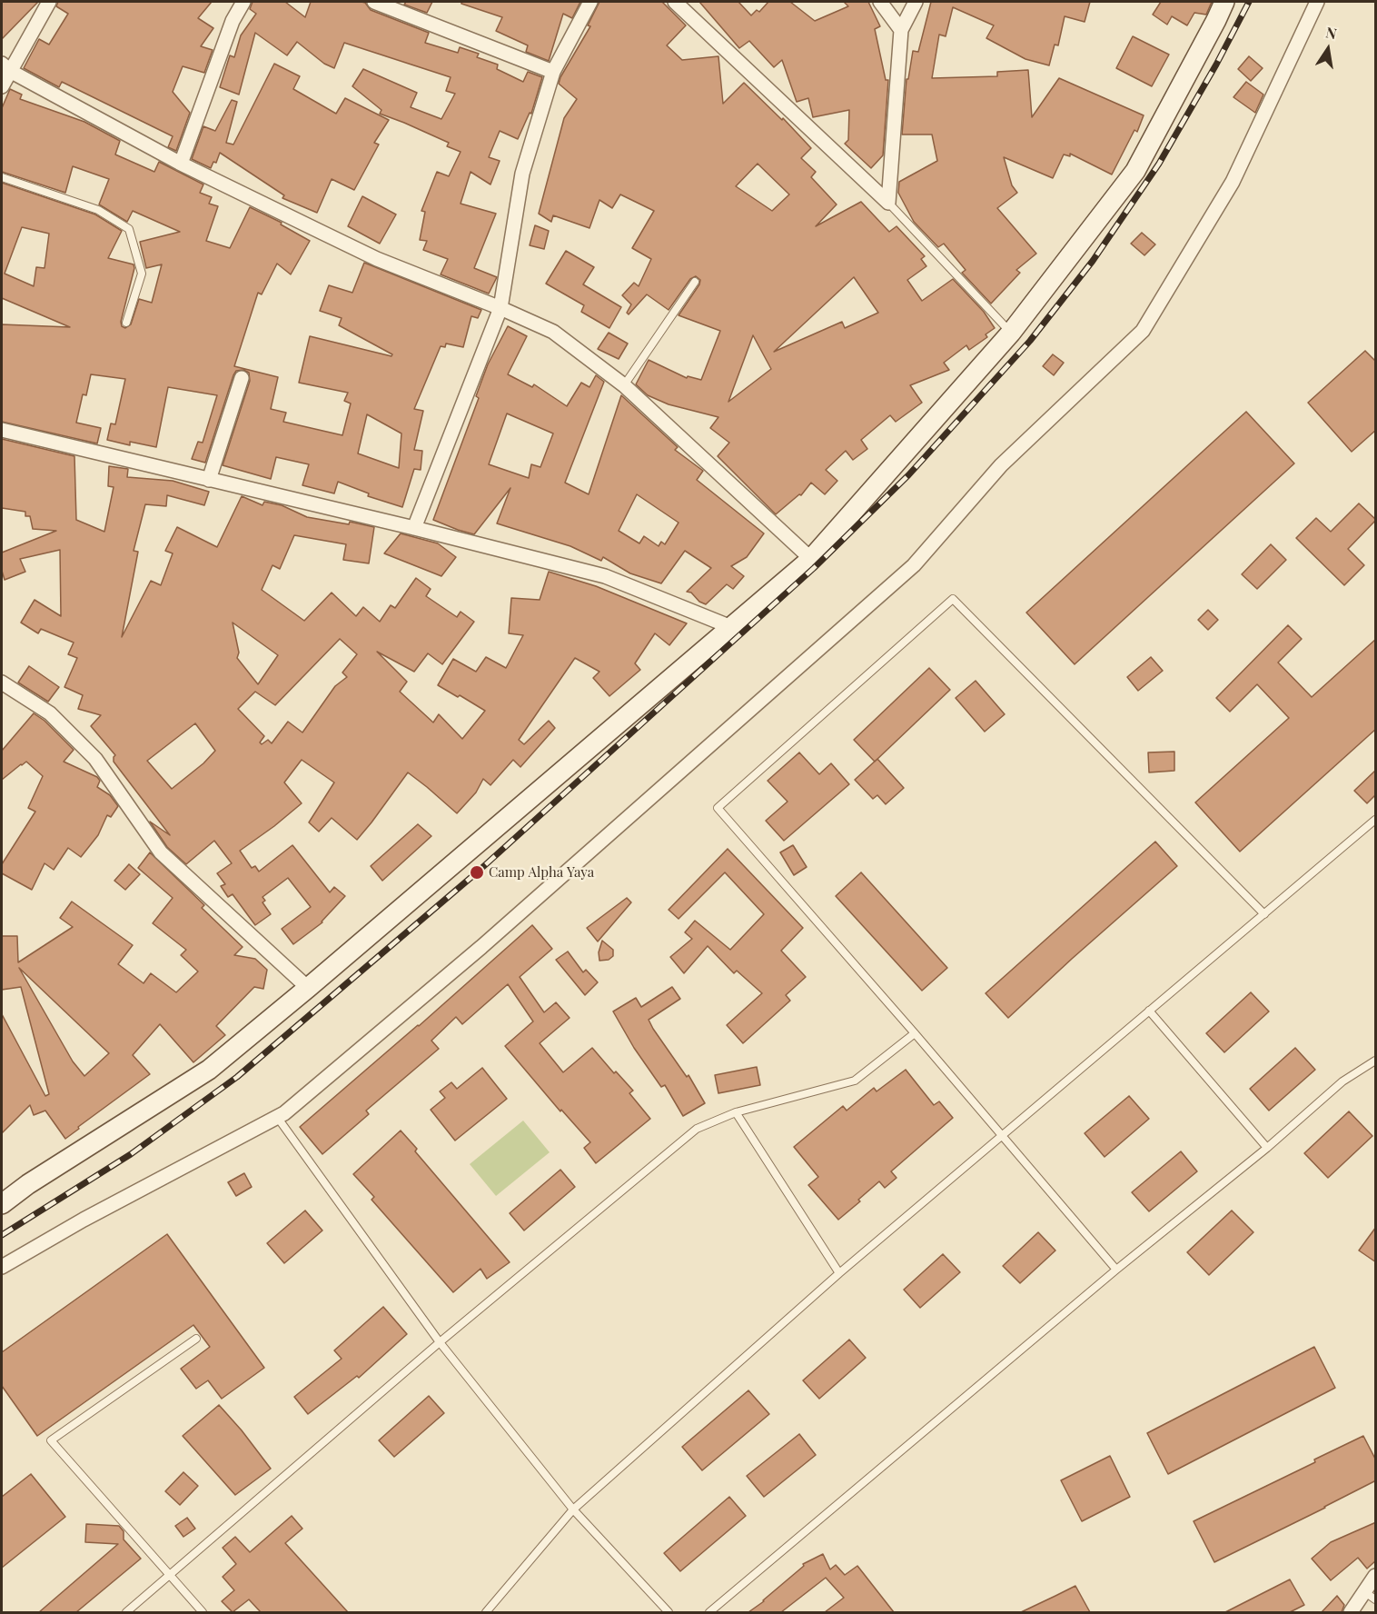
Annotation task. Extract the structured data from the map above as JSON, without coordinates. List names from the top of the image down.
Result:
{
  "places": ["Camp Alpha Yaya"],
  "north": "top"
}
